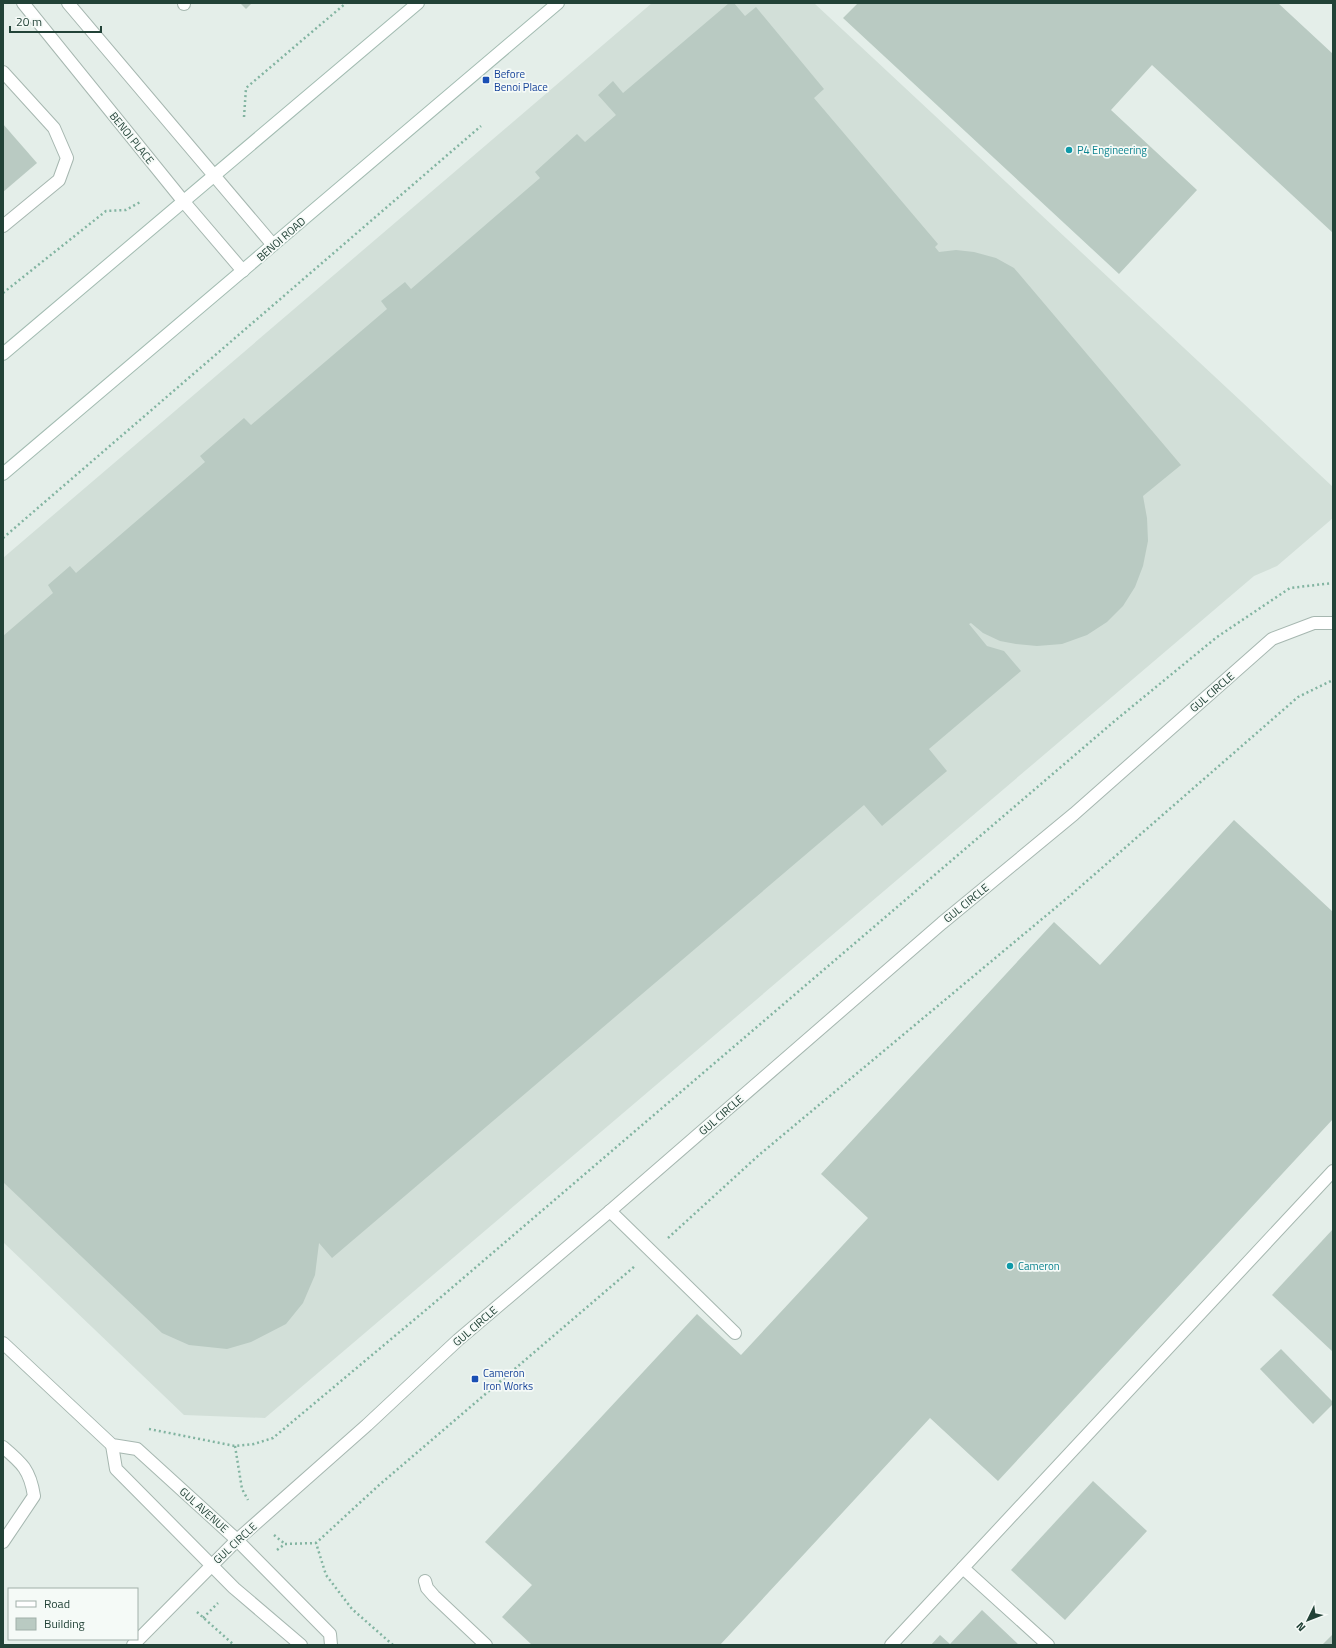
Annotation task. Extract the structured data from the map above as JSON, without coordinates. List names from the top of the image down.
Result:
{
  "streets": {
    "street": [
      "BENOI PLACE",
      "BENOI ROAD",
      "GUL CIRCLE",
      "GUL AVENUE"
    ]
  },
  "crossings": [
    ["BENOI PLACE", "BENOI ROAD"],
    ["GUL CIRCLE", "GUL AVENUE"]
  ],
  "places": {
    "transit": ["Before Benoi Place", "Cameron Iron Works"],
    "other": ["P4 Engineering", "Cameron"]
  },
  "legend": ["Road", "Building"],
  "scale_bar": "20 m",
  "north": "bottom left"
}
